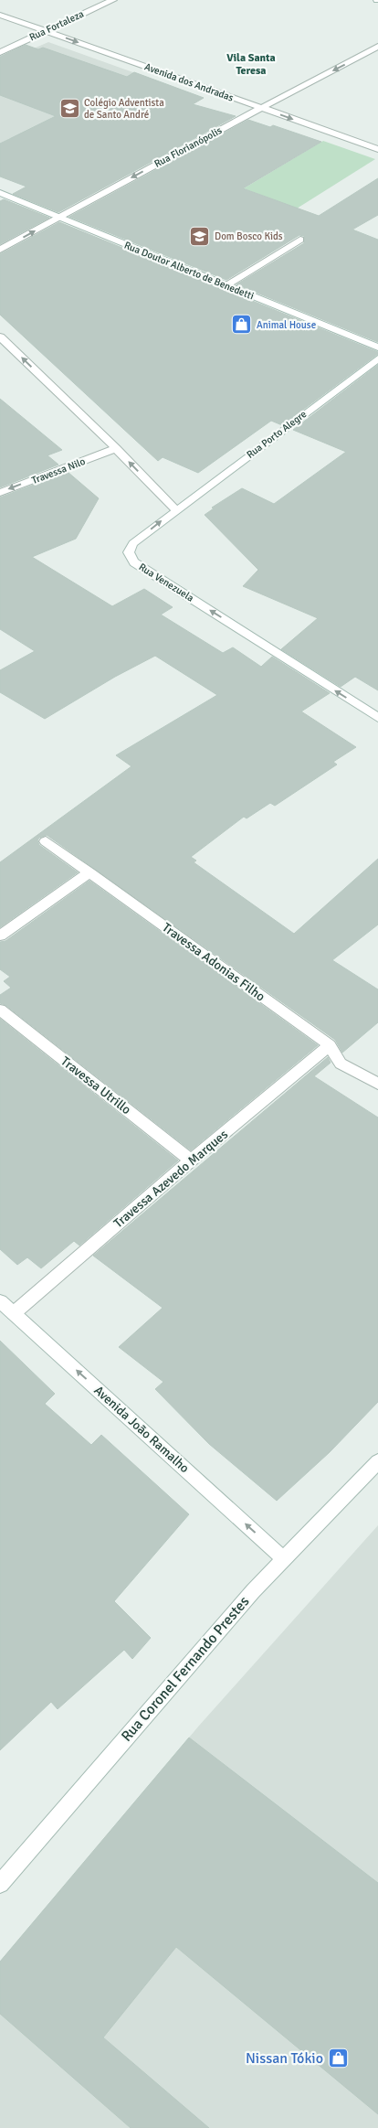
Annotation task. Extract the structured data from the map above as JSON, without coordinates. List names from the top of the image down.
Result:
{
  "streets": {
    "street": [
      "Rua Fortaleza",
      "Avenida dos Andradas",
      "Rua Florianópolis",
      "Rua Doutor Alberto de Benedetti",
      "Rua Porto Alegre",
      "Travessa Nilo",
      "Rua Venezuela",
      "Travessa Adonias Filho",
      "Travessa Utrillo",
      "Travessa Azevedo Marques",
      "Avenida João Ramalho",
      "Rua Coronel Fernando Prestes"
    ]
  },
  "crossings": [
    ["Rua Fortaleza", "Avenida dos Andradas"],
    ["Avenida dos Andradas", "Rua Florianópolis"],
    ["Rua Florianópolis", "Rua Doutor Alberto de Benedetti"],
    ["Rua Porto Alegre", "Rua Venezuela"],
    ["Travessa Adonias Filho", "Travessa Azevedo Marques"],
    ["Travessa Utrillo", "Travessa Azevedo Marques"],
    ["Travessa Azevedo Marques", "Avenida João Ramalho"],
    ["Avenida João Ramalho", "Rua Coronel Fernando Prestes"]
  ],
  "one_way": ["Avenida dos Andradas", "Travessa Nilo", "Avenida João Ramalho"],
  "districts": ["Vila Santa Teresa"],
  "places": {
    "school or university": ["Colégio Adventista de Santo André", "Dom Bosco Kids"],
    "shop": ["Animal House", "Nissan Tókio"]
  }
}
